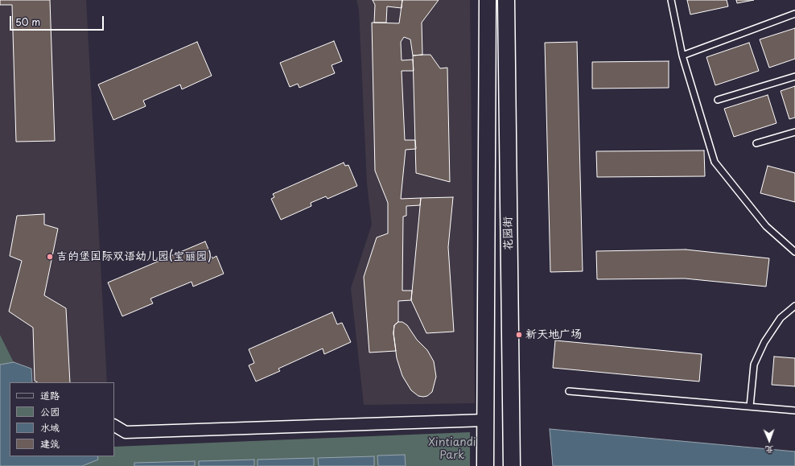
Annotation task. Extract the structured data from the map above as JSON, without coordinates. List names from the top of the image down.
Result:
{
  "streets": {
    "main road": ["花园街"]
  },
  "parks": ["Xintiandi Park"],
  "places": ["吉的堡国际双语幼儿园(宝丽园)", "新天地广场"],
  "legend": [
    "道路",
    "公园",
    "水域",
    "建筑"
  ],
  "scale_bar": "50 m",
  "north": "bottom"
}
